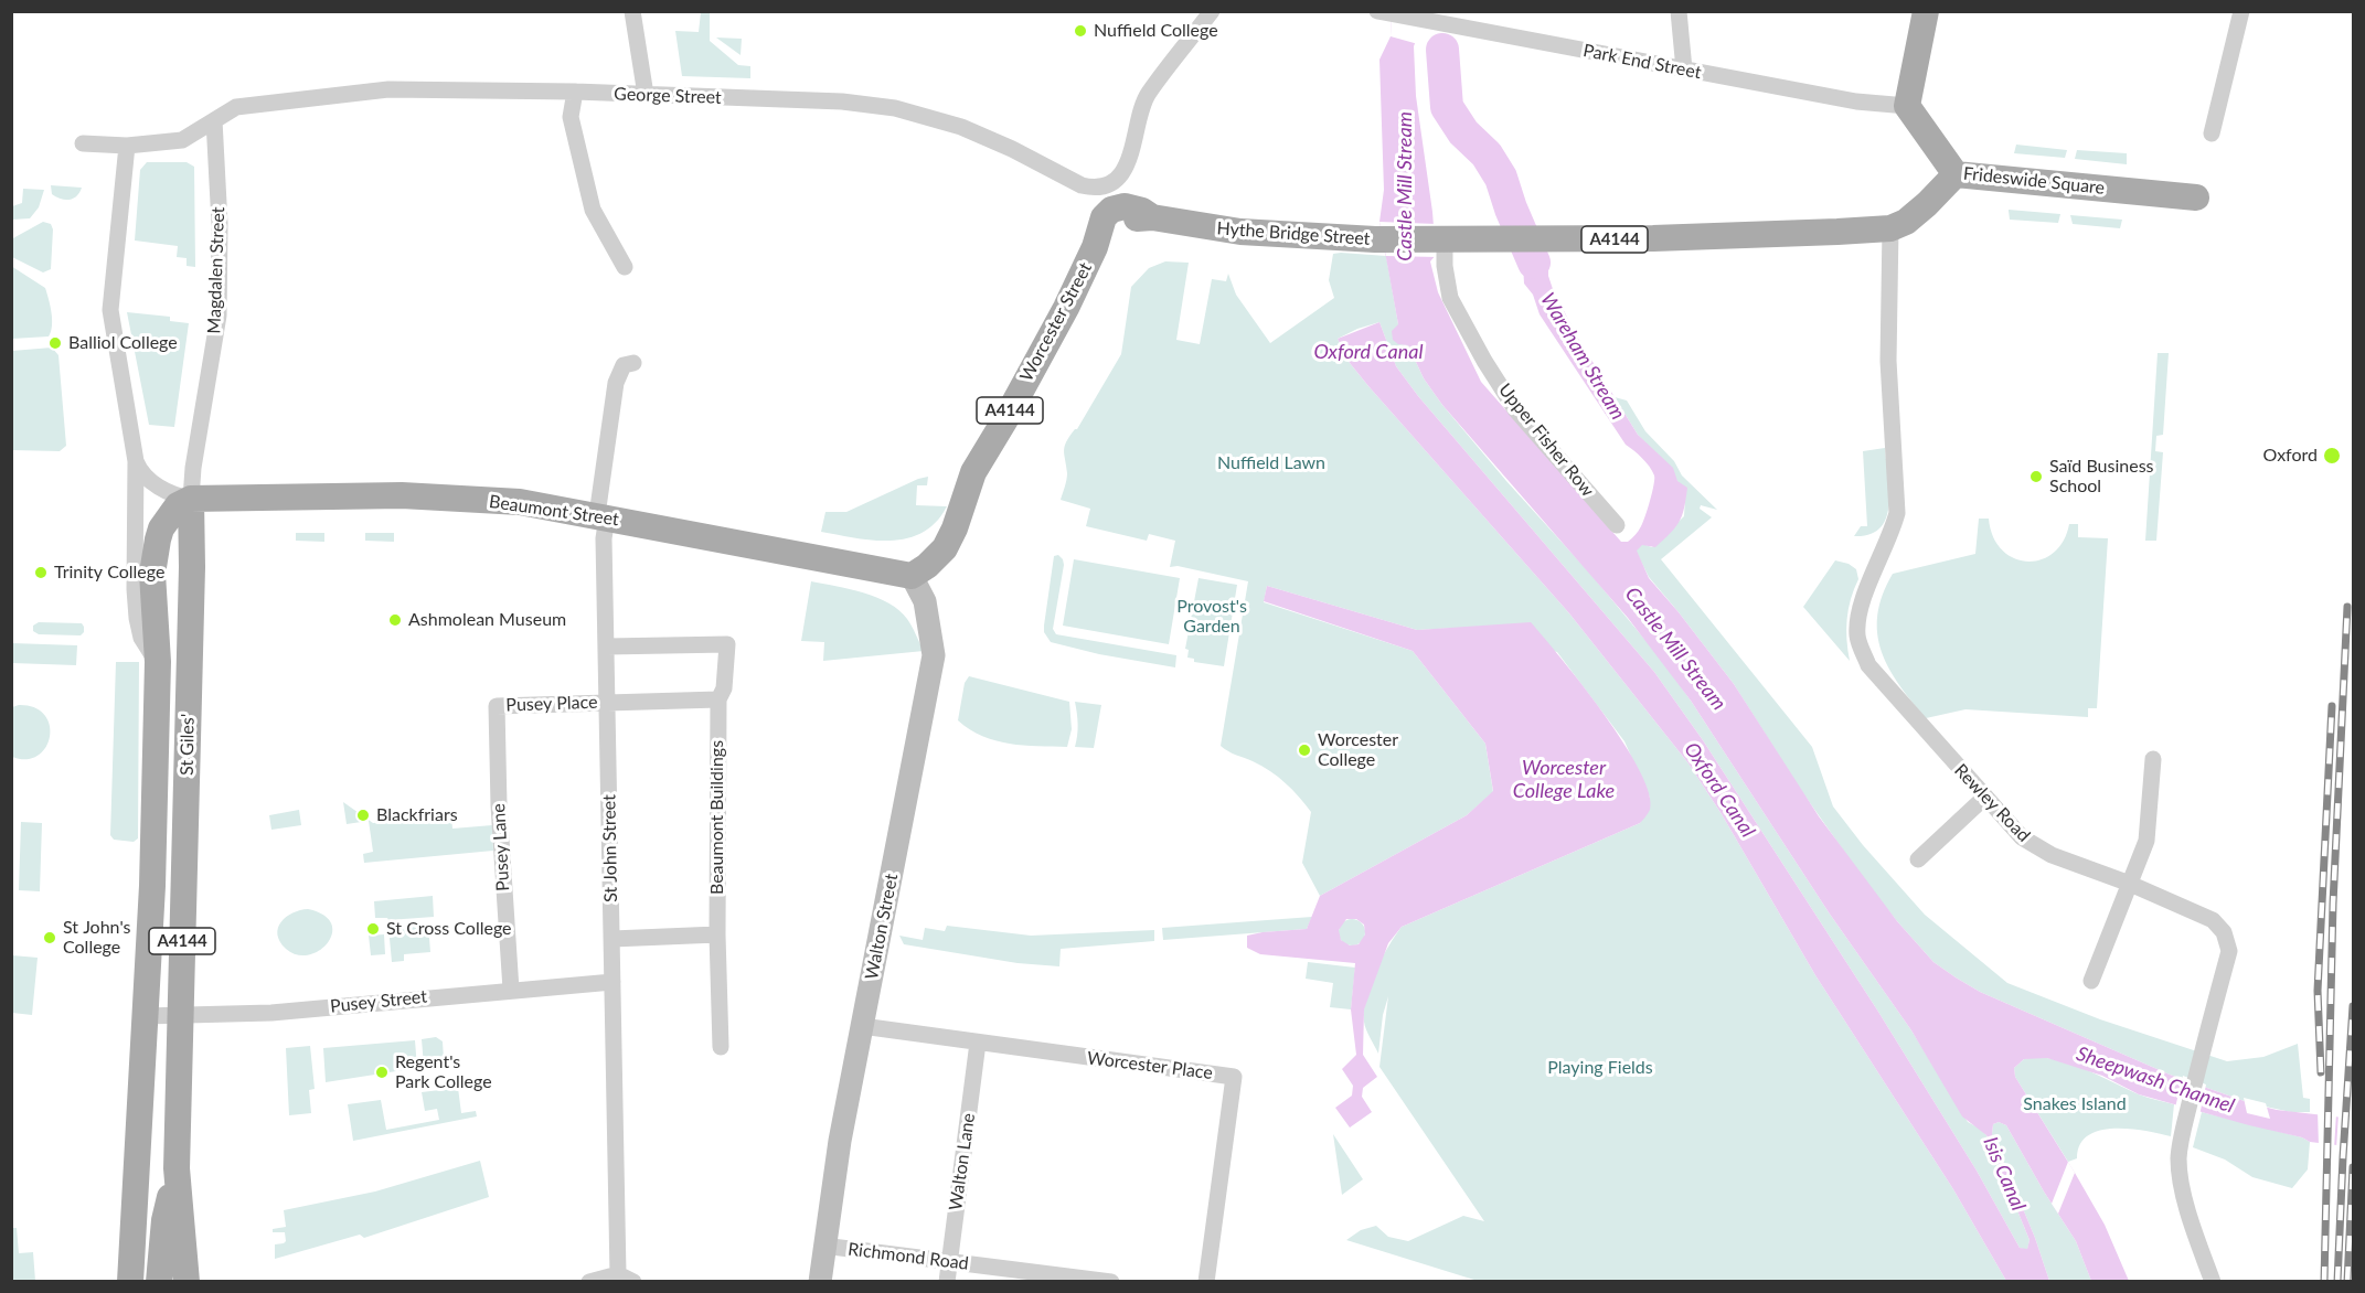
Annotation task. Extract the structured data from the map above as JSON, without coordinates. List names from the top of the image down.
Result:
{
  "streets": {
    "main road": [
      "Frideswide Square",
      "Hythe Bridge Street",
      "A4144",
      "Worcester Street",
      "Beaumont Street",
      "St Giles'"
    ],
    "street": [
      "Park End Street",
      "George Street",
      "Magdalen Street",
      "Upper Fisher Row",
      "Pusey Place",
      "Rewley Road",
      "Beaumont Buildings",
      "Pusey Lane",
      "St John Street",
      "Walton Street",
      "Pusey Street",
      "Worcester Place",
      "Walton Lane",
      "Richmond Road"
    ]
  },
  "crossings": [
    ["Park End Street", "Frideswide Square"],
    ["George Street", "Magdalen Street"],
    ["Frideswide Square", "Hythe Bridge Street"],
    ["Hythe Bridge Street", "Worcester Street"],
    ["Hythe Bridge Street", "Upper Fisher Row"],
    ["Hythe Bridge Street", "Rewley Road"],
    ["Magdalen Street", "Beaumont Street"],
    ["Magdalen Street", "St Giles'"],
    ["Worcester Street", "Beaumont Street"],
    ["Worcester Street", "Walton Street"],
    ["Beaumont Street", "St Giles'"],
    ["Beaumont Street", "St John Street"],
    ["Beaumont Street", "Walton Street"],
    ["Pusey Place", "Pusey Lane"],
    ["Pusey Place", "St John Street"],
    ["St Giles'", "Pusey Street"],
    ["Beaumont Buildings", "St John Street"],
    ["Pusey Lane", "Pusey Street"],
    ["St John Street", "Pusey Street"],
    ["Walton Street", "Worcester Place"],
    ["Walton Street", "Richmond Road"],
    ["Worcester Place", "Walton Lane"],
    ["Walton Lane", "Richmond Road"]
  ],
  "water": [
    "Castle Mill Stream",
    "Oxford Canal",
    "Wareham Stream",
    "Worcester College Lake",
    "Sheepwash Channel",
    "Isis Canal"
  ],
  "parks": [
    "Nuffield Lawn",
    "Provost's Garden",
    "Playing Fields",
    "Snakes Island"
  ],
  "places": [
    "Nuffield College",
    "Balliol College",
    "Oxford",
    "Saïd Business School",
    "Trinity College",
    "Ashmolean Museum",
    "Worcester College",
    "Blackfriars",
    "St Cross College",
    "St John's College",
    "Regent's Park College"
  ]
}
